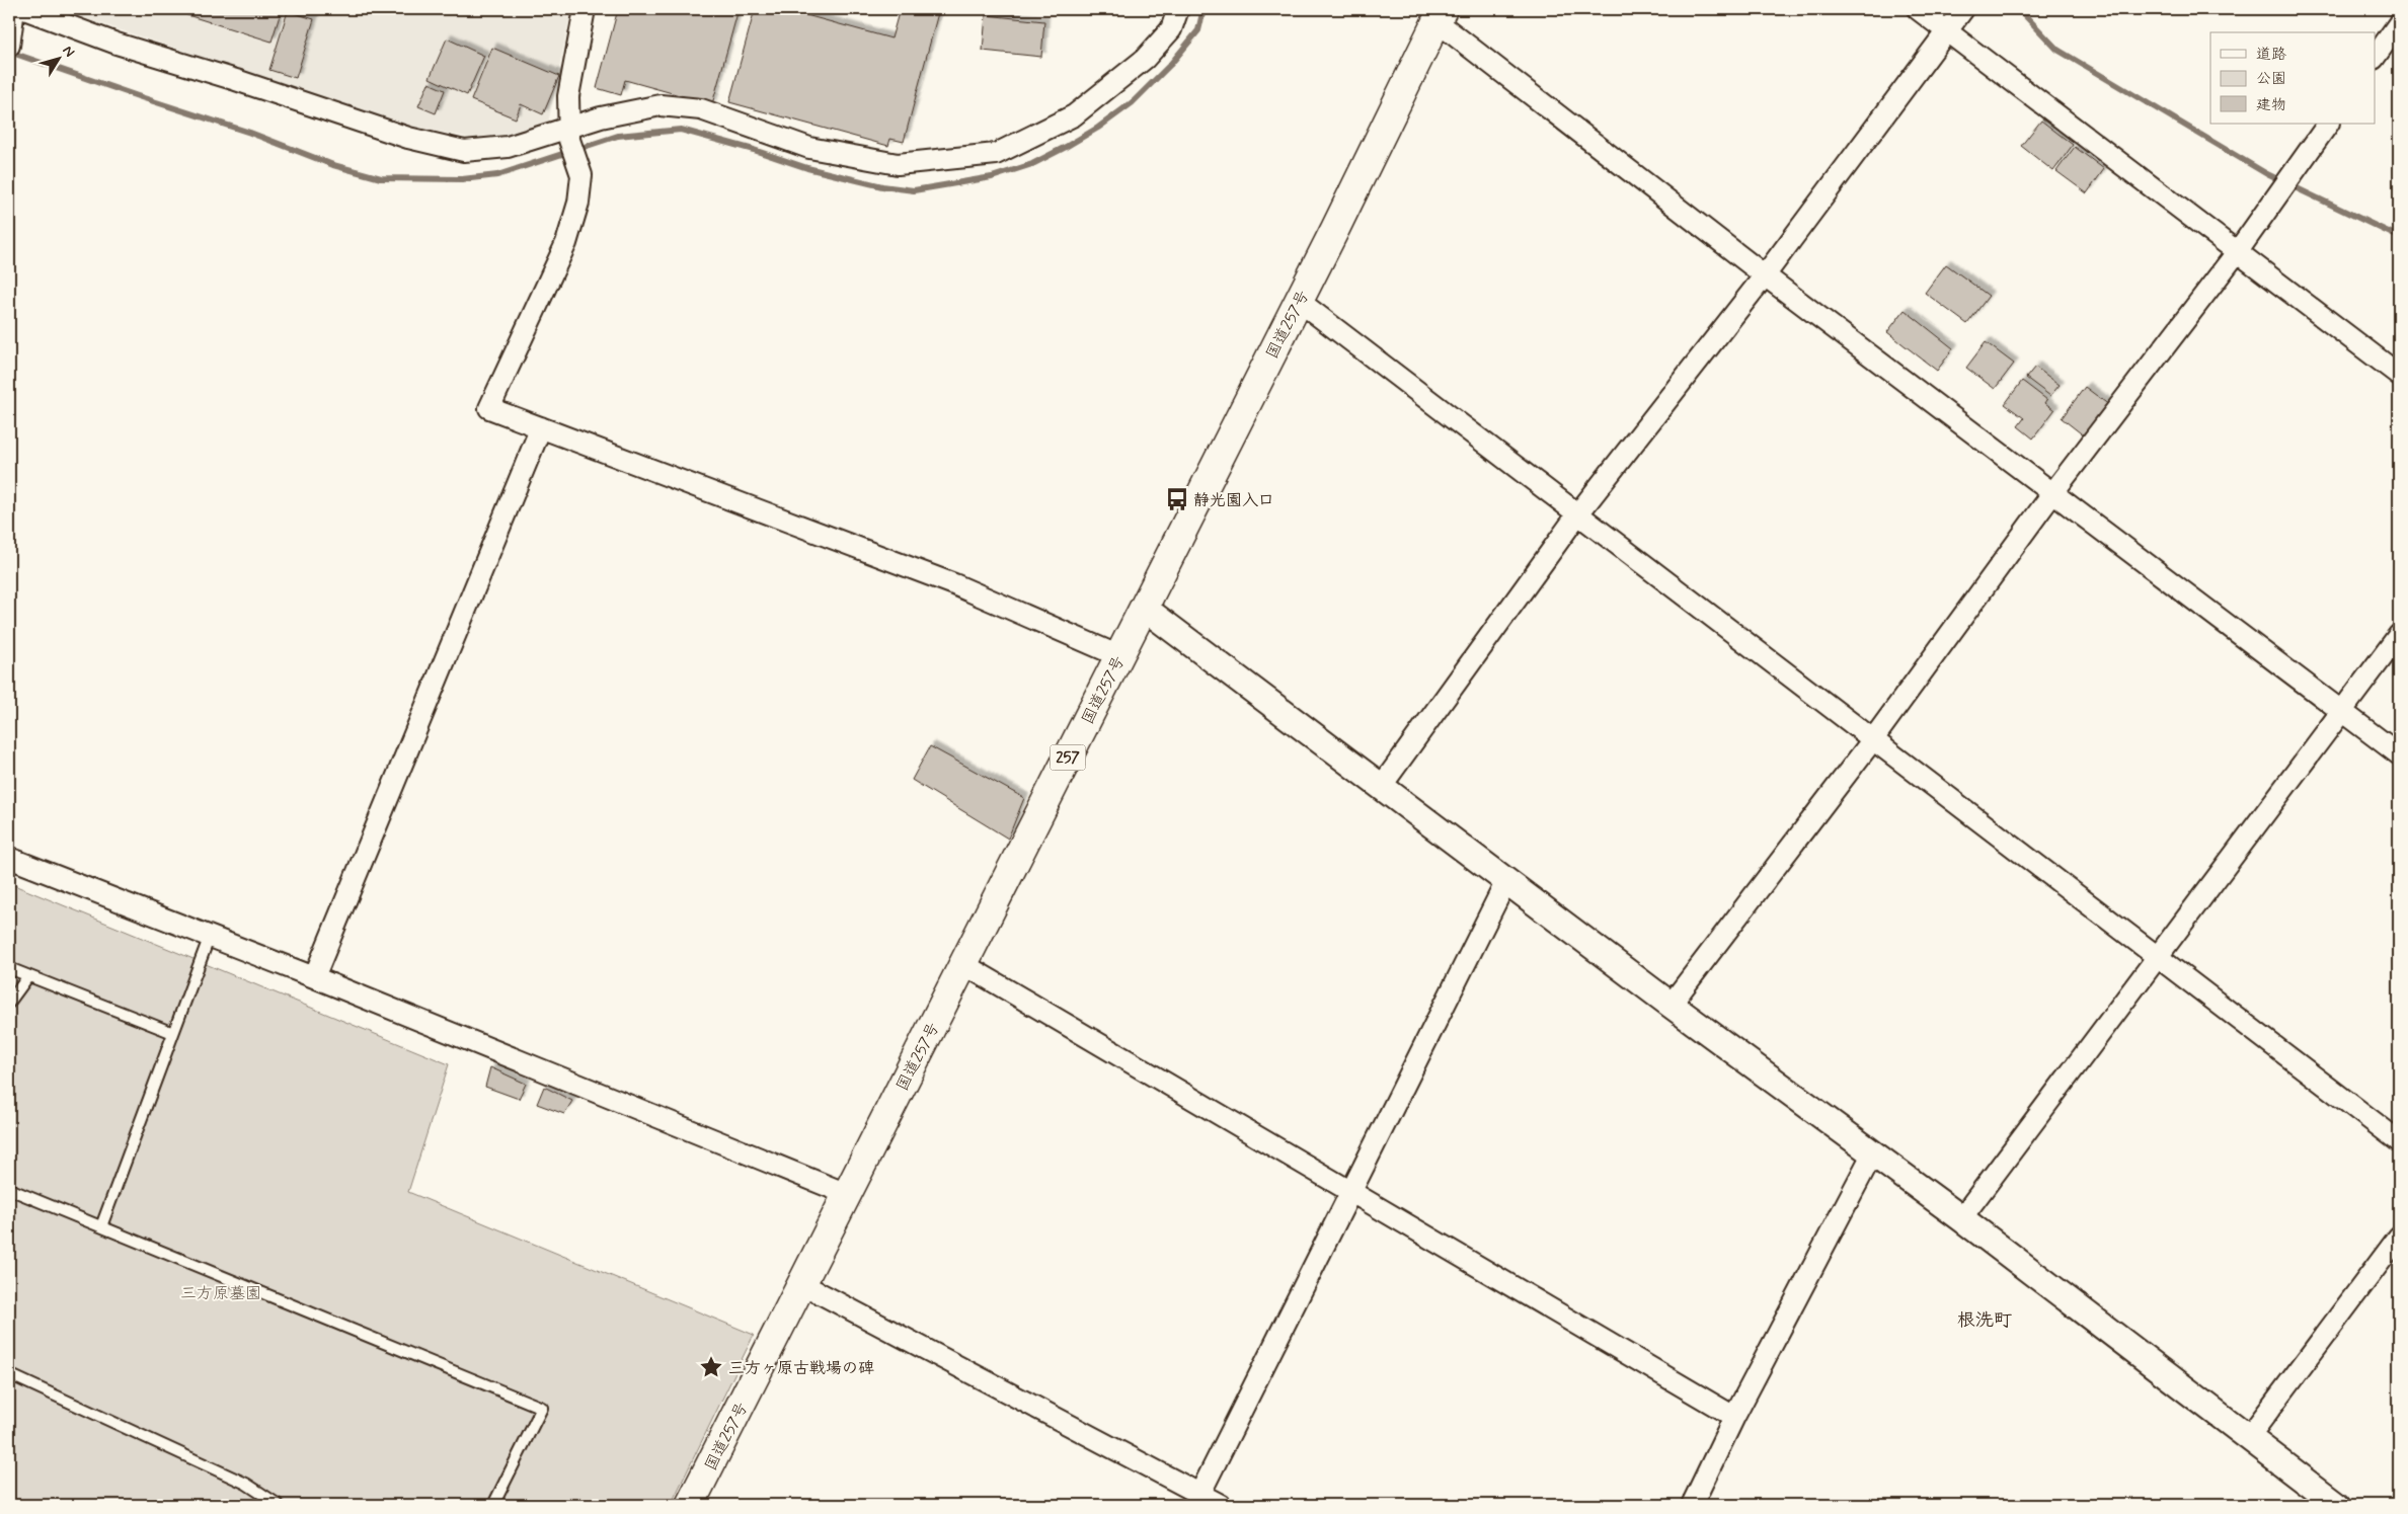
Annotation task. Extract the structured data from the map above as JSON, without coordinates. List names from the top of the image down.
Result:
{
  "streets": {
    "highway": ["国道257号", "257"]
  },
  "districts": ["根洗町"],
  "parks": ["三方原墓園"],
  "places": {
    "bus stop": ["静光園入口"],
    "place": ["三方ヶ原古戦場の碑"]
  },
  "legend": ["道路", "公園", "建物"],
  "north": "top right"
}
